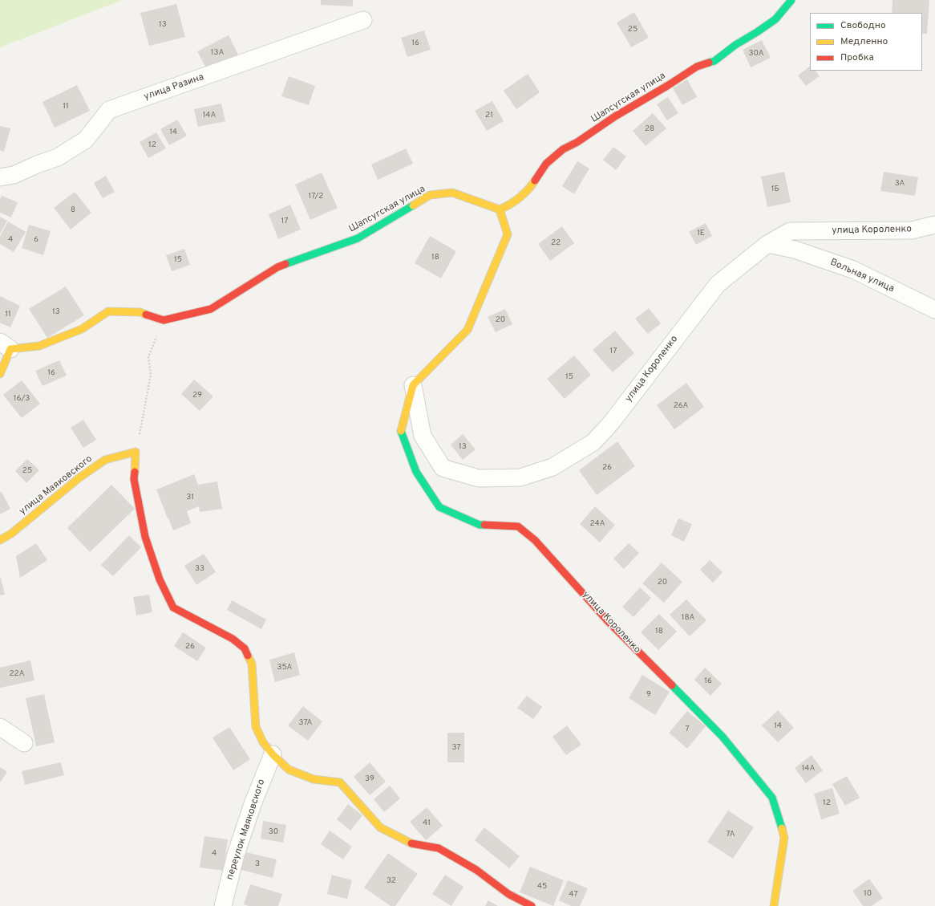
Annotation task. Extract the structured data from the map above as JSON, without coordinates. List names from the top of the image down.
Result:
{
  "streets": {
    "street": [
      "улица Разина",
      "Шапсугская улица",
      "улица Короленко",
      "Вольная улица",
      "улица Маяковского",
      "переулок Маяковского"
    ]
  },
  "crossings": [
    ["Шапсугская улица", "улица Короленко"],
    ["улица Короленко", "Вольная улица"]
  ],
  "house_numbers": [
    "13",
    "25",
    "16",
    "13А",
    "30А",
    "11",
    "14А",
    "21",
    "28",
    "14",
    "12",
    "3А",
    "1Б",
    "17/2",
    "8",
    "17",
    "1Е",
    "4",
    "6",
    "22",
    "18",
    "15",
    "13",
    "11",
    "20",
    "17",
    "16",
    "15",
    "29",
    "16/3",
    "26А",
    "13",
    "26",
    "25",
    "31",
    "24А",
    "33",
    "20",
    "18А",
    "18",
    "26",
    "35А",
    "22А",
    "16",
    "9",
    "37А",
    "14",
    "7",
    "37",
    "14А",
    "39",
    "12",
    "41",
    "30",
    "7А",
    "4",
    "3",
    "32",
    "45",
    "10",
    "47"
  ],
  "legend": ["Свободно", "Медленно", "Пробка"]
}
